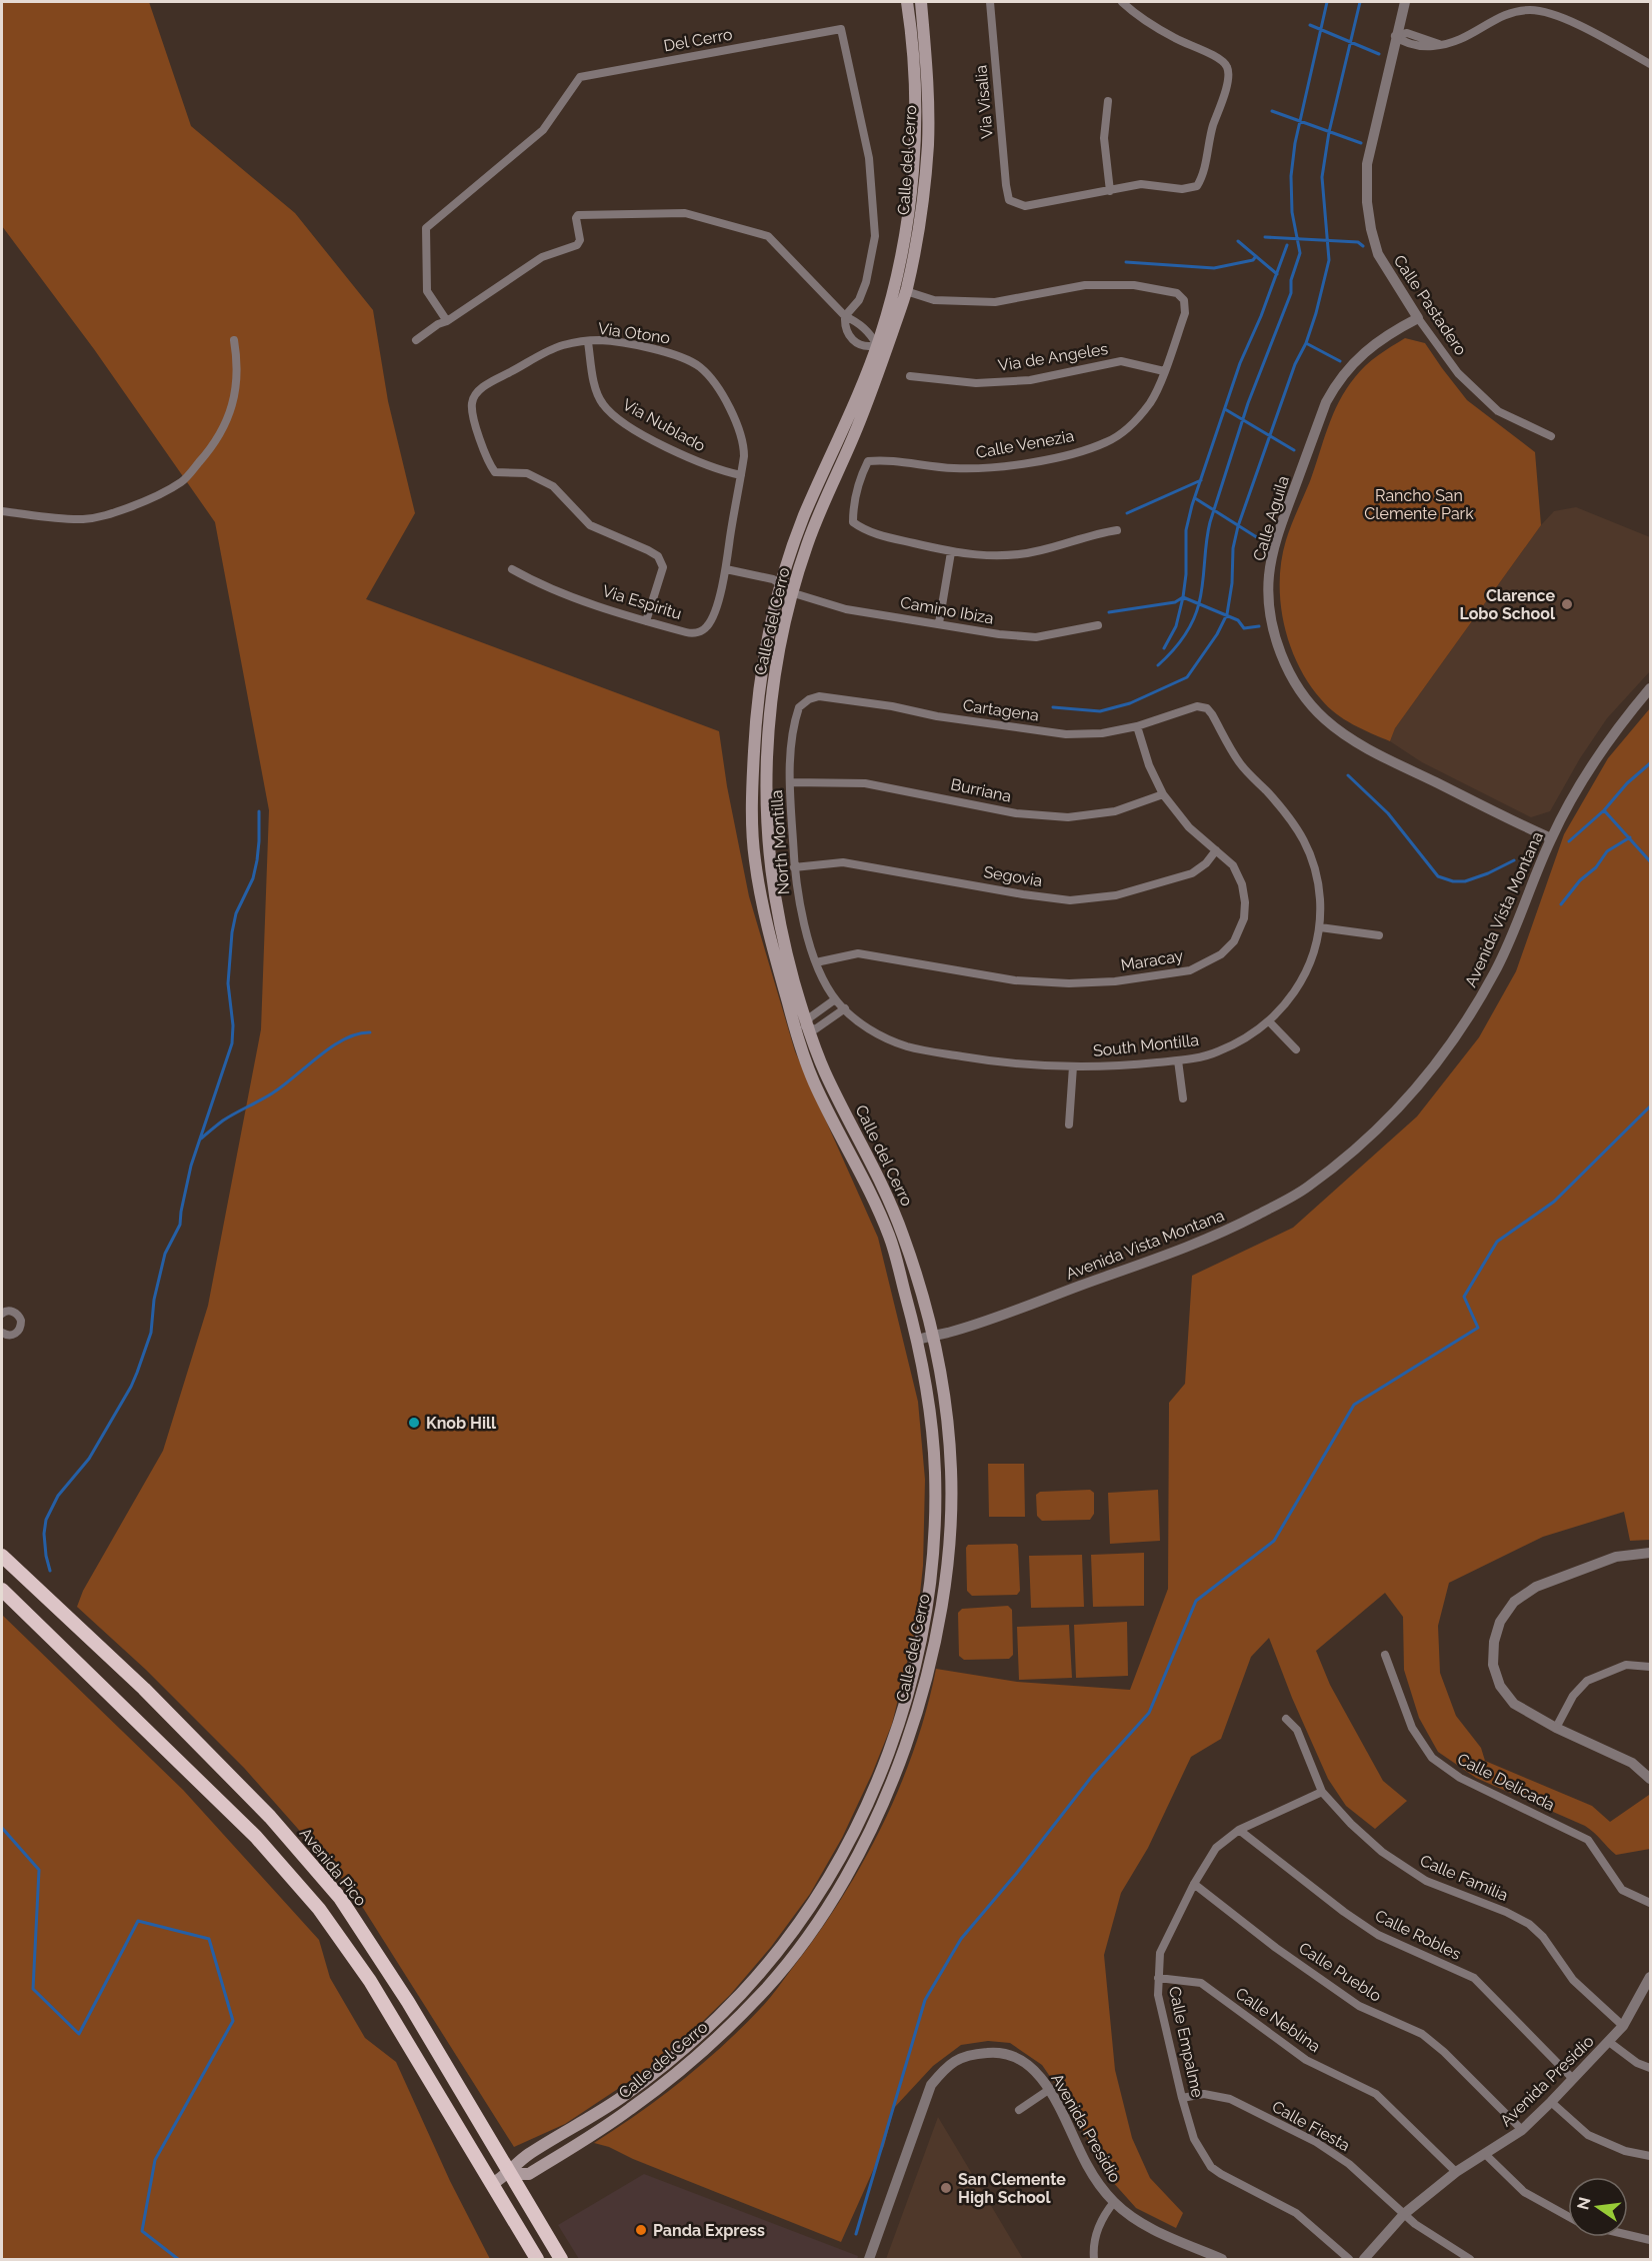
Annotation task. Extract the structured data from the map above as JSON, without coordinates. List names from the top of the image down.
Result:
{
  "streets": {
    "highway": ["Avenida Pico"],
    "main road": ["Calle del Cerro"],
    "street": [
      "Del Cerro",
      "Via Visalia",
      "Calle Pastadero",
      "Via Otono",
      "Via de Angeles",
      "Via Nublado",
      "Calle Venezia",
      "Calle Aguila",
      "Via Espiritu",
      "Camino Ibiza",
      "Cartagena",
      "Burriana",
      "North Montilla",
      "Segovia",
      "Avenida Vista Montana",
      "Maracay",
      "South Montilla",
      "Calle Delicada",
      "Calle Familia",
      "Calle Robles",
      "Calle Pueblo",
      "Calle Neblina",
      "Calle Empalme",
      "Avenida Presidio",
      "Calle Fiesta"
    ]
  },
  "crossings": [
    ["Calle del Cerro", "Calle Venezia"],
    ["Calle del Cerro", "Camino Ibiza"],
    ["Calle del Cerro", "Avenida Vista Montana"],
    ["Calle del Cerro", "Avenida Pico"],
    ["Calle Pastadero", "Calle Aguila"],
    ["Via Otono", "Via Nublado"],
    ["Via Otono", "Via Espiritu"],
    ["Via Otono", "Camino Ibiza"],
    ["Via de Angeles", "Calle Venezia"],
    ["Calle Aguila", "Avenida Vista Montana"],
    ["Via Espiritu", "Camino Ibiza"],
    ["Cartagena", "North Montilla"],
    ["Cartagena", "Maracay"],
    ["Cartagena", "South Montilla"],
    ["Burriana", "North Montilla"],
    ["Burriana", "Maracay"],
    ["North Montilla", "Segovia"],
    ["North Montilla", "Maracay"],
    ["North Montilla", "South Montilla"],
    ["Segovia", "Maracay"],
    ["Calle Familia", "Calle Empalme"],
    ["Calle Familia", "Avenida Presidio"],
    ["Calle Robles", "Calle Empalme"],
    ["Calle Robles", "Avenida Presidio"],
    ["Calle Pueblo", "Calle Empalme"],
    ["Calle Pueblo", "Avenida Presidio"],
    ["Calle Neblina", "Calle Empalme"],
    ["Calle Neblina", "Avenida Presidio"],
    ["Calle Empalme", "Calle Fiesta"],
    ["Avenida Presidio", "Calle Fiesta"]
  ],
  "parks": ["Rancho San Clemente Park"],
  "places": [
    "Clarence Lobo School",
    "Knob Hill",
    "San Clemente High School",
    "Panda Express"
  ],
  "north": "left"
}
